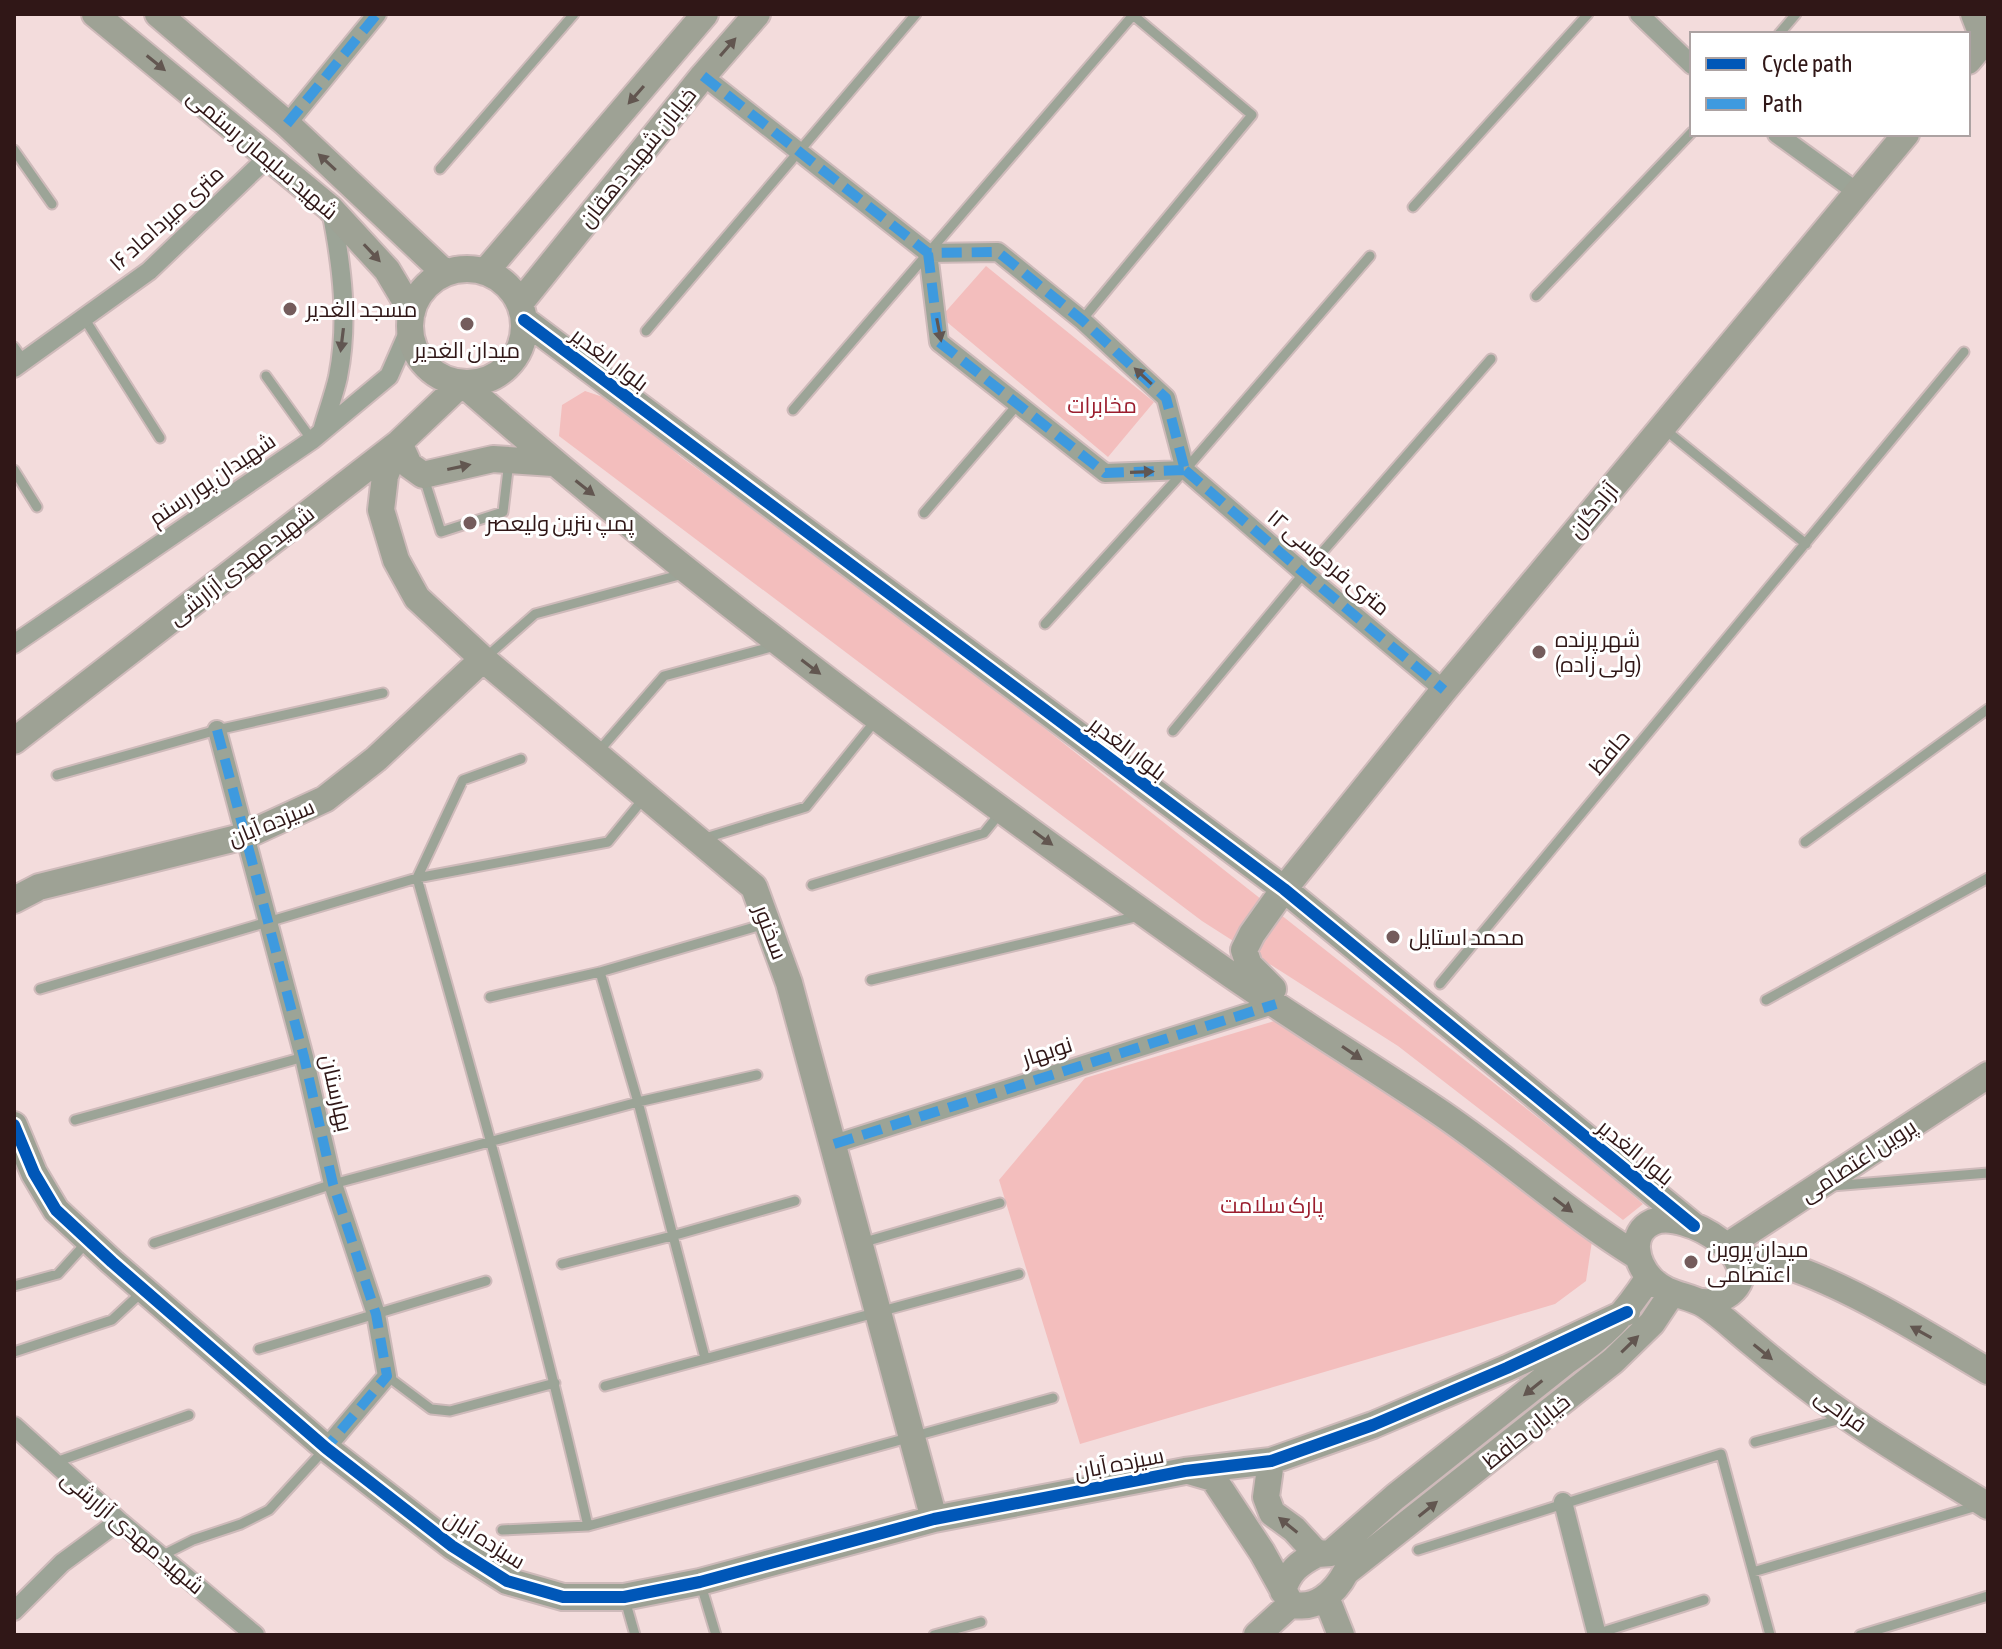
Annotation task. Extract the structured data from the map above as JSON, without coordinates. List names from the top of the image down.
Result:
{
  "streets": {
    "street": [
      "شهید سلیمان رستمی",
      "خیابان شهید دهقان",
      "۱۶ متری میرداماد",
      "بلوار الغدیر",
      "شهیدان پور رستم",
      "آزادگان",
      "۱۲ متری فردوسی",
      "شهید مهدی آزارشی",
      "سیزده آبان",
      "سخنور",
      "نوبهار",
      "بهارستان",
      "پروین اعتصامی",
      "فراحی",
      "خیابان حافظ"
    ],
    "lane": ["حافظ"]
  },
  "crossings": [
    ["شهید سلیمان رستمی", "خیابان شهید دهقان"],
    ["شهید سلیمان رستمی", "۱۶ متری میرداماد"],
    ["شهید سلیمان رستمی", "بلوار الغدیر"],
    ["شهید سلیمان رستمی", "شهیدان پور رستم"],
    ["شهید سلیمان رستمی", "شهید مهدی آزارشی"],
    ["خیابان شهید دهقان", "بلوار الغدیر"],
    ["خیابان شهید دهقان", "شهیدان پور رستم"],
    ["خیابان شهید دهقان", "شهید مهدی آزارشی"],
    ["بلوار الغدیر", "شهیدان پور رستم"],
    ["بلوار الغدیر", "آزادگان"],
    ["بلوار الغدیر", "شهید مهدی آزارشی"],
    ["بلوار الغدیر", "پروین اعتصامی"],
    ["بلوار الغدیر", "فراحی"],
    ["بلوار الغدیر", "خیابان حافظ"],
    ["شهیدان پور رستم", "شهید مهدی آزارشی"],
    ["آزادگان", "۱۲ متری فردوسی"],
    ["شهید مهدی آزارشی", "سخنور"],
    ["سیزده آبان", "سخنور"],
    ["سیزده آبان", "بهارستان"],
    ["سخنور", "نوبهار"],
    ["پروین اعتصامی", "فراحی"],
    ["پروین اعتصامی", "خیابان حافظ"],
    ["فراحی", "خیابان حافظ"]
  ],
  "parks": ["مخابرات", "پارک سلامت"],
  "places": [
    "مسجد الغدیر",
    "میدان الغدیر",
    "پمپ بنزین ولیعصر",
    "شهر پرنده (ولی زاده)",
    "محمد استایل",
    "میدان پروین اعتصامی"
  ],
  "legend": ["Cycle path", "Path"]
}
